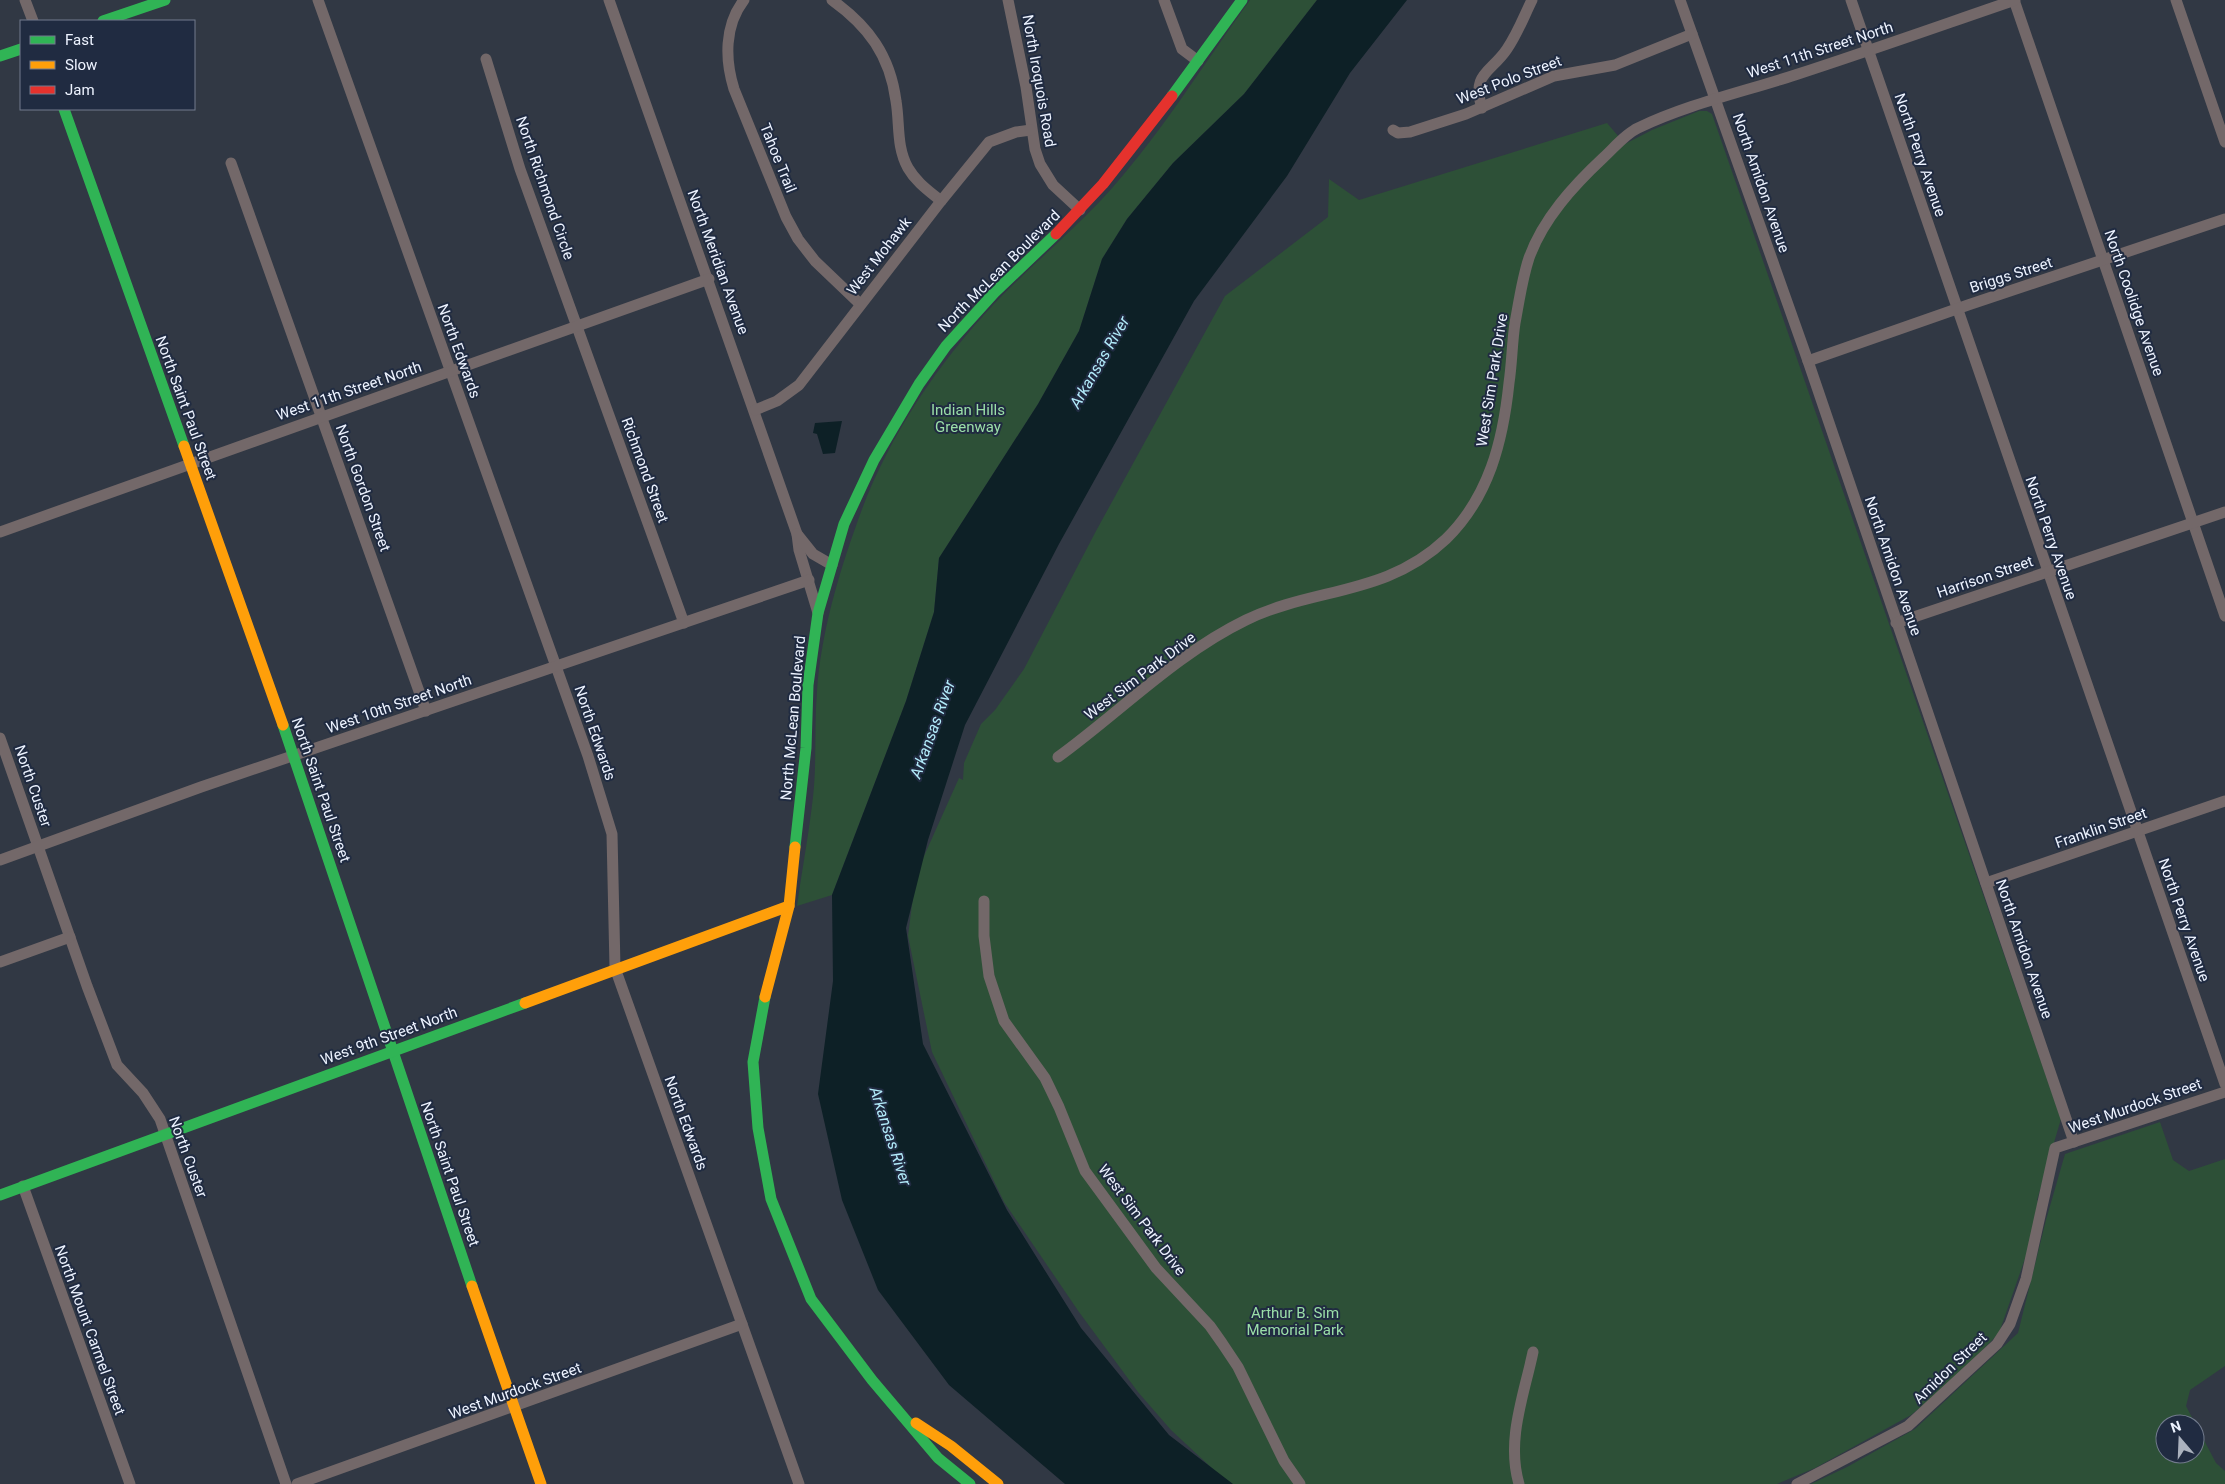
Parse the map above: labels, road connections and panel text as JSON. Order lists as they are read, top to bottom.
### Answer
{
  "streets": {
    "street": [
      "West 11th Street North",
      "West Polo Street",
      "North Iroquois Road",
      "North Perry Avenue",
      "Tahoe Trail",
      "North Amidon Avenue",
      "North Richmond Circle",
      "West Mohawk",
      "North Meridian Avenue",
      "North McLean Boulevard",
      "Briggs Street",
      "North Coolidge Avenue",
      "North Edwards",
      "West Sim Park Drive",
      "North Saint Paul Street",
      "Richmond Street",
      "North Gordon Street",
      "Harrison Street",
      "West 10th Street North",
      "North Custer",
      "Franklin Street",
      "West 9th Street North",
      "West Murdock Street",
      "North Mount Carmel Street",
      "Amidon Street"
    ]
  },
  "crossings": [
    ["West 11th Street North", "North Perry Avenue"],
    ["West 11th Street North", "North Amidon Avenue"],
    ["West 11th Street North", "North Richmond Circle"],
    ["West 11th Street North", "North Meridian Avenue"],
    ["West 11th Street North", "North Coolidge Avenue"],
    ["West 11th Street North", "North Edwards"],
    ["West 11th Street North", "West Sim Park Drive"],
    ["West 11th Street North", "North Saint Paul Street"],
    ["West 11th Street North", "Richmond Street"],
    ["West 11th Street North", "North Gordon Street"],
    ["West Polo Street", "North Amidon Avenue"],
    ["North Iroquois Road", "West Mohawk"],
    ["North Iroquois Road", "North McLean Boulevard"],
    ["North Perry Avenue", "Briggs Street"],
    ["North Perry Avenue", "Harrison Street"],
    ["North Perry Avenue", "Franklin Street"],
    ["Tahoe Trail", "West Mohawk"],
    ["North Amidon Avenue", "Briggs Street"],
    ["North Amidon Avenue", "Harrison Street"],
    ["North Amidon Avenue", "Franklin Street"],
    ["North Amidon Avenue", "West Murdock Street"],
    ["North Richmond Circle", "Richmond Street"],
    ["West Mohawk", "North Meridian Avenue"],
    ["North Meridian Avenue", "North McLean Boulevard"],
    ["North Meridian Avenue", "West 10th Street North"],
    ["North McLean Boulevard", "West 9th Street North"],
    ["Briggs Street", "North Coolidge Avenue"],
    ["North Coolidge Avenue", "Harrison Street"],
    ["North Edwards", "West 10th Street North"],
    ["North Edwards", "West 9th Street North"],
    ["North Edwards", "West Murdock Street"],
    ["North Saint Paul Street", "West 10th Street North"],
    ["North Saint Paul Street", "West 9th Street North"],
    ["North Saint Paul Street", "West Murdock Street"],
    ["Richmond Street", "West 10th Street North"],
    ["North Gordon Street", "West 10th Street North"],
    ["West 10th Street North", "North Custer"],
    ["North Custer", "West 9th Street North"],
    ["West 9th Street North", "North Mount Carmel Street"],
    ["West Murdock Street", "Amidon Street"]
  ],
  "water": ["Arkansas River"],
  "parks": ["Indian Hills Greenway", "Arthur B. Sim Memorial Park"],
  "legend": ["Fast", "Slow", "Jam"],
  "north": "top"
}
